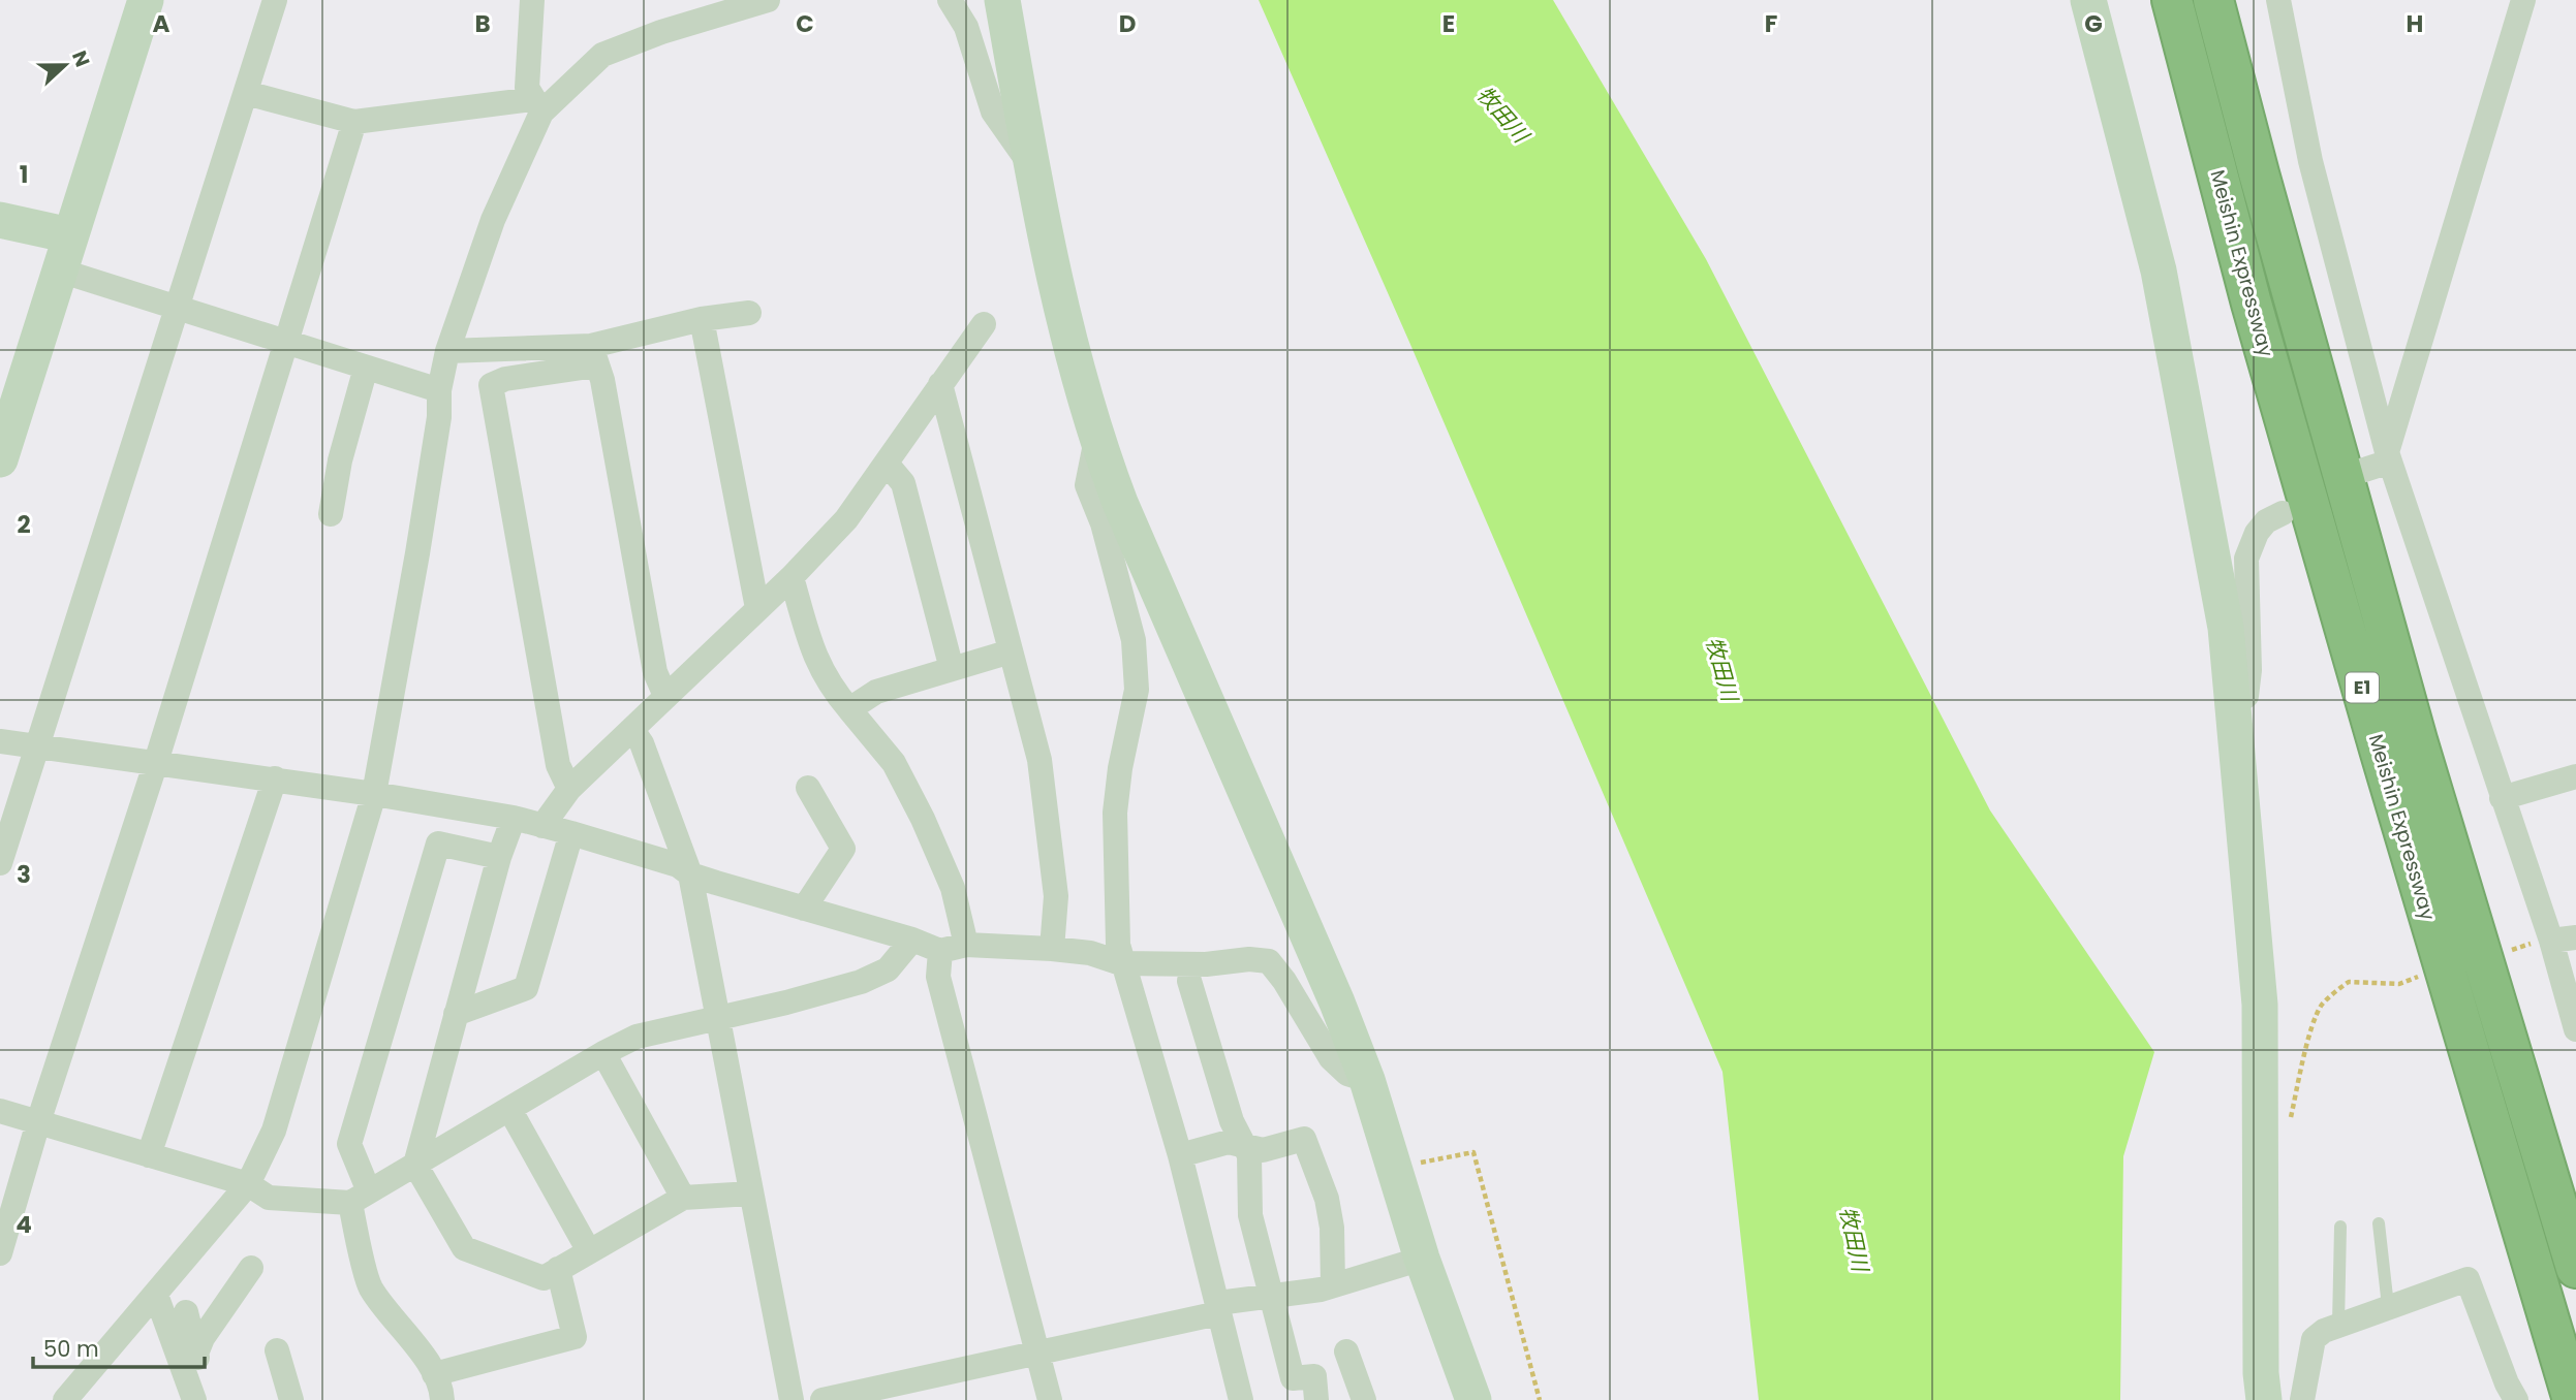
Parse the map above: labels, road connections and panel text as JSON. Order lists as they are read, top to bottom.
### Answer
{
  "streets": {
    "highway": ["Meishin Expressway", "E1"]
  },
  "water": ["牧田川"],
  "scale_bar": "50 m",
  "north": "right",
  "grid": {
    "columns": [
      "A",
      "B",
      "C",
      "D",
      "E",
      "F",
      "G",
      "H"
    ],
    "rows": [
      "1",
      "2",
      "3",
      "4"
    ]
  }
}
